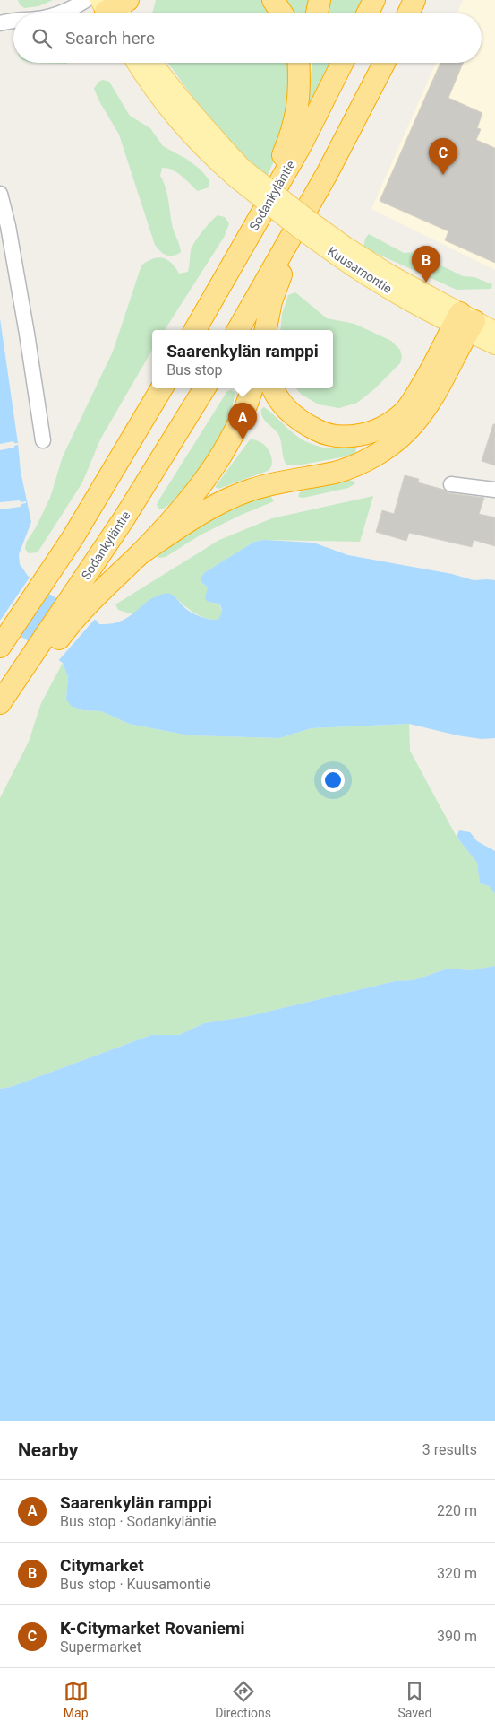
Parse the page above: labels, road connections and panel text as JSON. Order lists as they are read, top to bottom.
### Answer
{
  "streets": {
    "highway": ["Sodankyläntie"],
    "main road": ["Kuusamontie"]
  },
  "page": {
    "search": "Search here",
    "pins": ["C", "B", "A"],
    "popup": ["Saarenkylän ramppi", "Bus stop"],
    "heading": ["Nearby", "3 results"],
    "list": [
      {
        "mark": "A",
        "name": "Saarenkylän ramppi",
        "note": "Bus stop · Sodankyläntie",
        "value": "220 m"
      },
      {
        "mark": "B",
        "name": "Citymarket",
        "note": "Bus stop · Kuusamontie",
        "value": "320 m"
      },
      {
        "mark": "C",
        "name": "K-Citymarket Rovaniemi",
        "note": "Supermarket",
        "value": "390 m"
      }
    ],
    "nav": ["Map", "Directions", "Saved"]
  }
}
